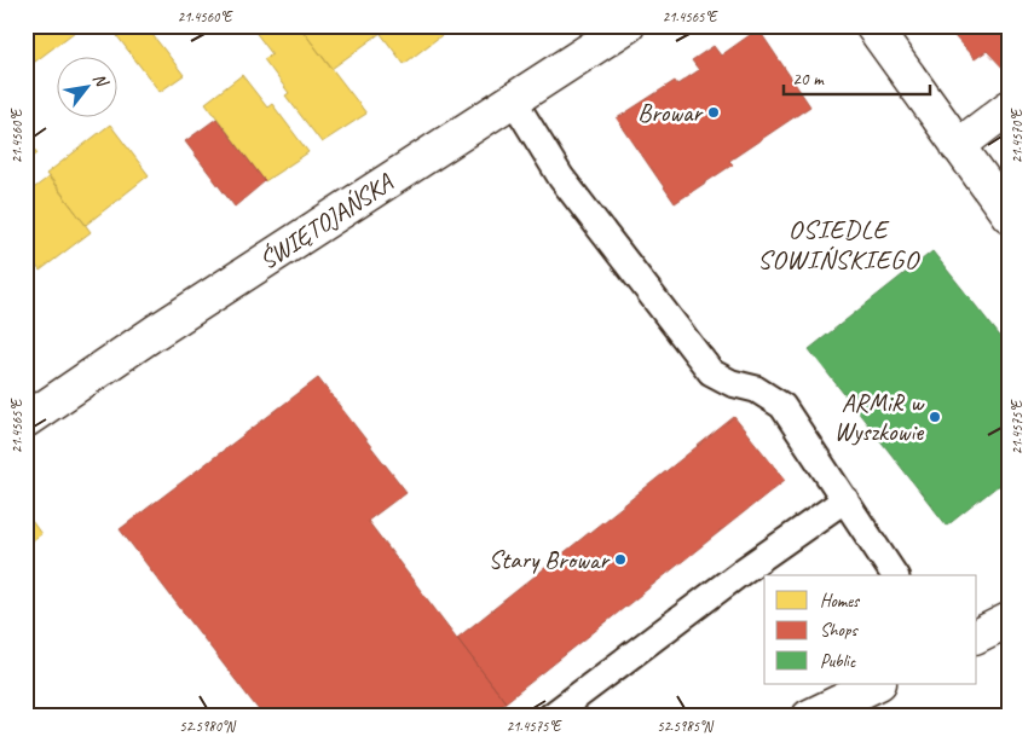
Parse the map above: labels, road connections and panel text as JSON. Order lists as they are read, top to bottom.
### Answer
{
  "streets": {
    "street": ["ŚWIĘTOJAŃSKA"]
  },
  "districts": ["OSIEDLE SOWIŃSKIEGO"],
  "places": ["Browar", "ARMiR w Wyszkowie", "Stary Browar"],
  "legend": ["Homes", "Shops", "Public"],
  "scale_bar": "20 m",
  "north": "top right",
  "coordinates": [
    "21.4560°E",
    "21.4565°E",
    "21.4570°E",
    "21.4575°E",
    "52.5980°N",
    "52.5985°N"
  ]
}
